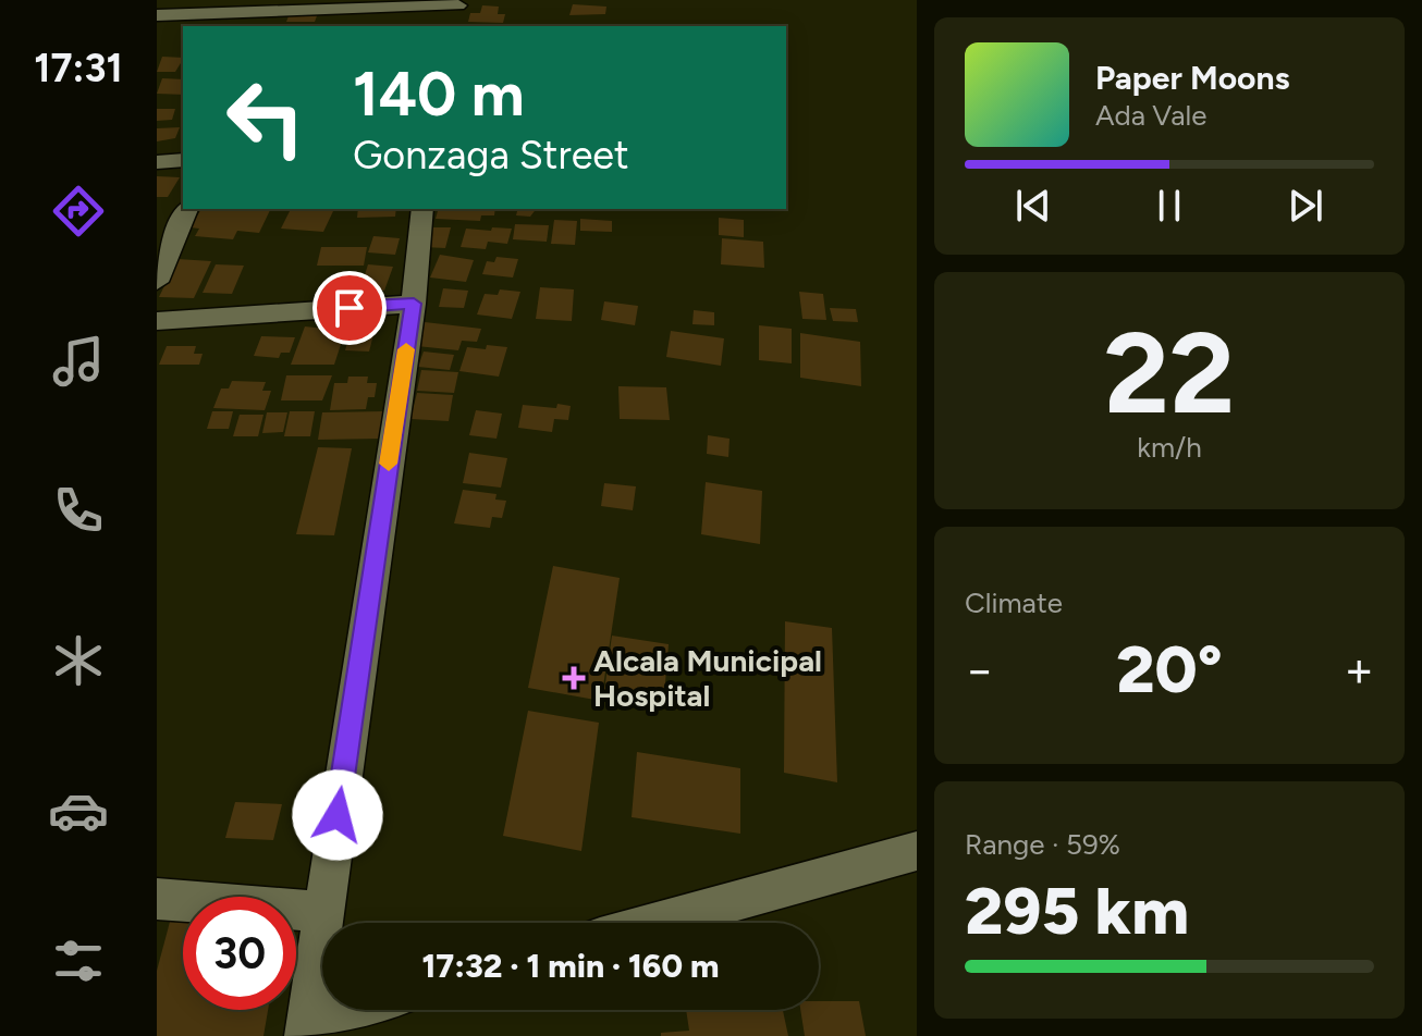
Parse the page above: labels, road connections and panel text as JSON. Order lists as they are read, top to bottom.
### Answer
{
  "places": {
    "health": ["Alcala Municipal Hospital"]
  },
  "page": {
    "tabs": "17:31",
    "turn": ["140 m", "Gonzaga Street"],
    "song": ["Paper Moons", "Ada Vale"],
    "tile": [
      ["22", "km/h"],
      "Climate",
      ["Range · 59%", "295 km"]
    ],
    "heat": ["−", "20°", "+"],
    "limit": "30",
    "trip": "17:32 · 1 min · 160 m"
  }
}
